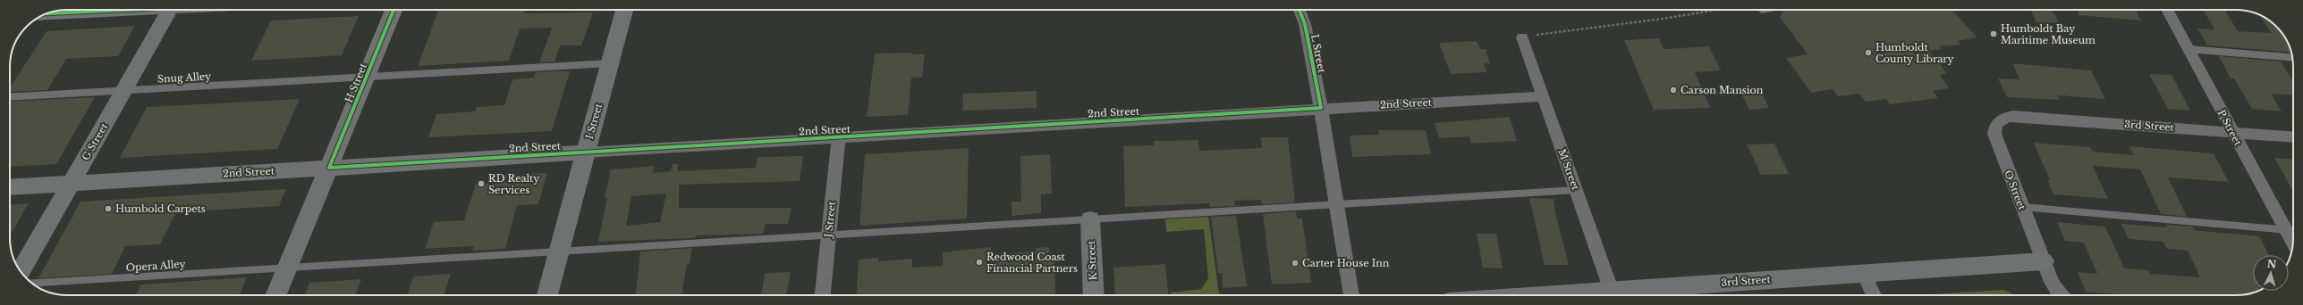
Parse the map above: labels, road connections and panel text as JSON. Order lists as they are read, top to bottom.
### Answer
{
  "streets": {
    "street": [
      "L Street",
      "H Street",
      "2nd Street",
      "I Street",
      "3rd Street",
      "P Street",
      "G Street",
      "M Street",
      "O Street",
      "J Street",
      "K Street"
    ],
    "lane": ["Snug Alley", "Opera Alley"]
  },
  "crossings": [
    ["L Street", "2nd Street"],
    ["L Street", "Opera Alley"],
    ["Snug Alley", "H Street"],
    ["Snug Alley", "I Street"],
    ["Snug Alley", "G Street"],
    ["H Street", "2nd Street"],
    ["H Street", "Opera Alley"],
    ["2nd Street", "I Street"],
    ["2nd Street", "G Street"],
    ["2nd Street", "M Street"],
    ["2nd Street", "J Street"],
    ["I Street", "Opera Alley"],
    ["3rd Street", "P Street"],
    ["3rd Street", "O Street"],
    ["M Street", "Opera Alley"],
    ["J Street", "Opera Alley"],
    ["K Street", "Opera Alley"]
  ],
  "places": [
    "Humboldt Bay Maritime Museum",
    "Humboldt County Library",
    "Carson Mansion",
    "RD Realty Services",
    "Humbold Carpets",
    "Redwood Coast Financial Partners",
    "Carter House Inn"
  ],
  "north": "top"
}
